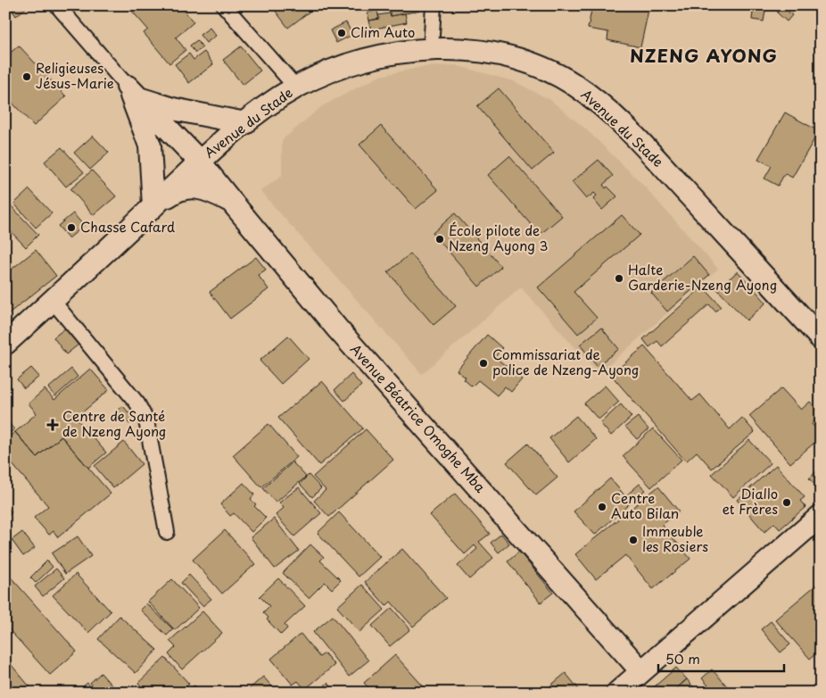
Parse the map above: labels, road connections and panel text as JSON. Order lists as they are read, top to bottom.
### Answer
{
  "streets": {
    "main road": ["Avenue du Stade", "Avenue Béatrice Omoghe Mba"]
  },
  "crossings": [
    ["Avenue du Stade", "Avenue Béatrice Omoghe Mba"]
  ],
  "districts": ["NZENG AYONG"],
  "places": {
    "other": [
      "Clim Auto",
      "Religieuses Jésus-Marie",
      "Chasse Cafard",
      "École pilote de Nzeng Ayong 3",
      "Halte Garderie-Nzeng Ayong",
      "Commissariat de police de Nzeng-Ayong",
      "Diallo et Frères",
      "Centre Auto Bilan",
      "Immeuble les Rosiers"
    ],
    "health": ["Centre de Santé de Nzeng Ayong"]
  },
  "scale_bar": "50 m"
}
